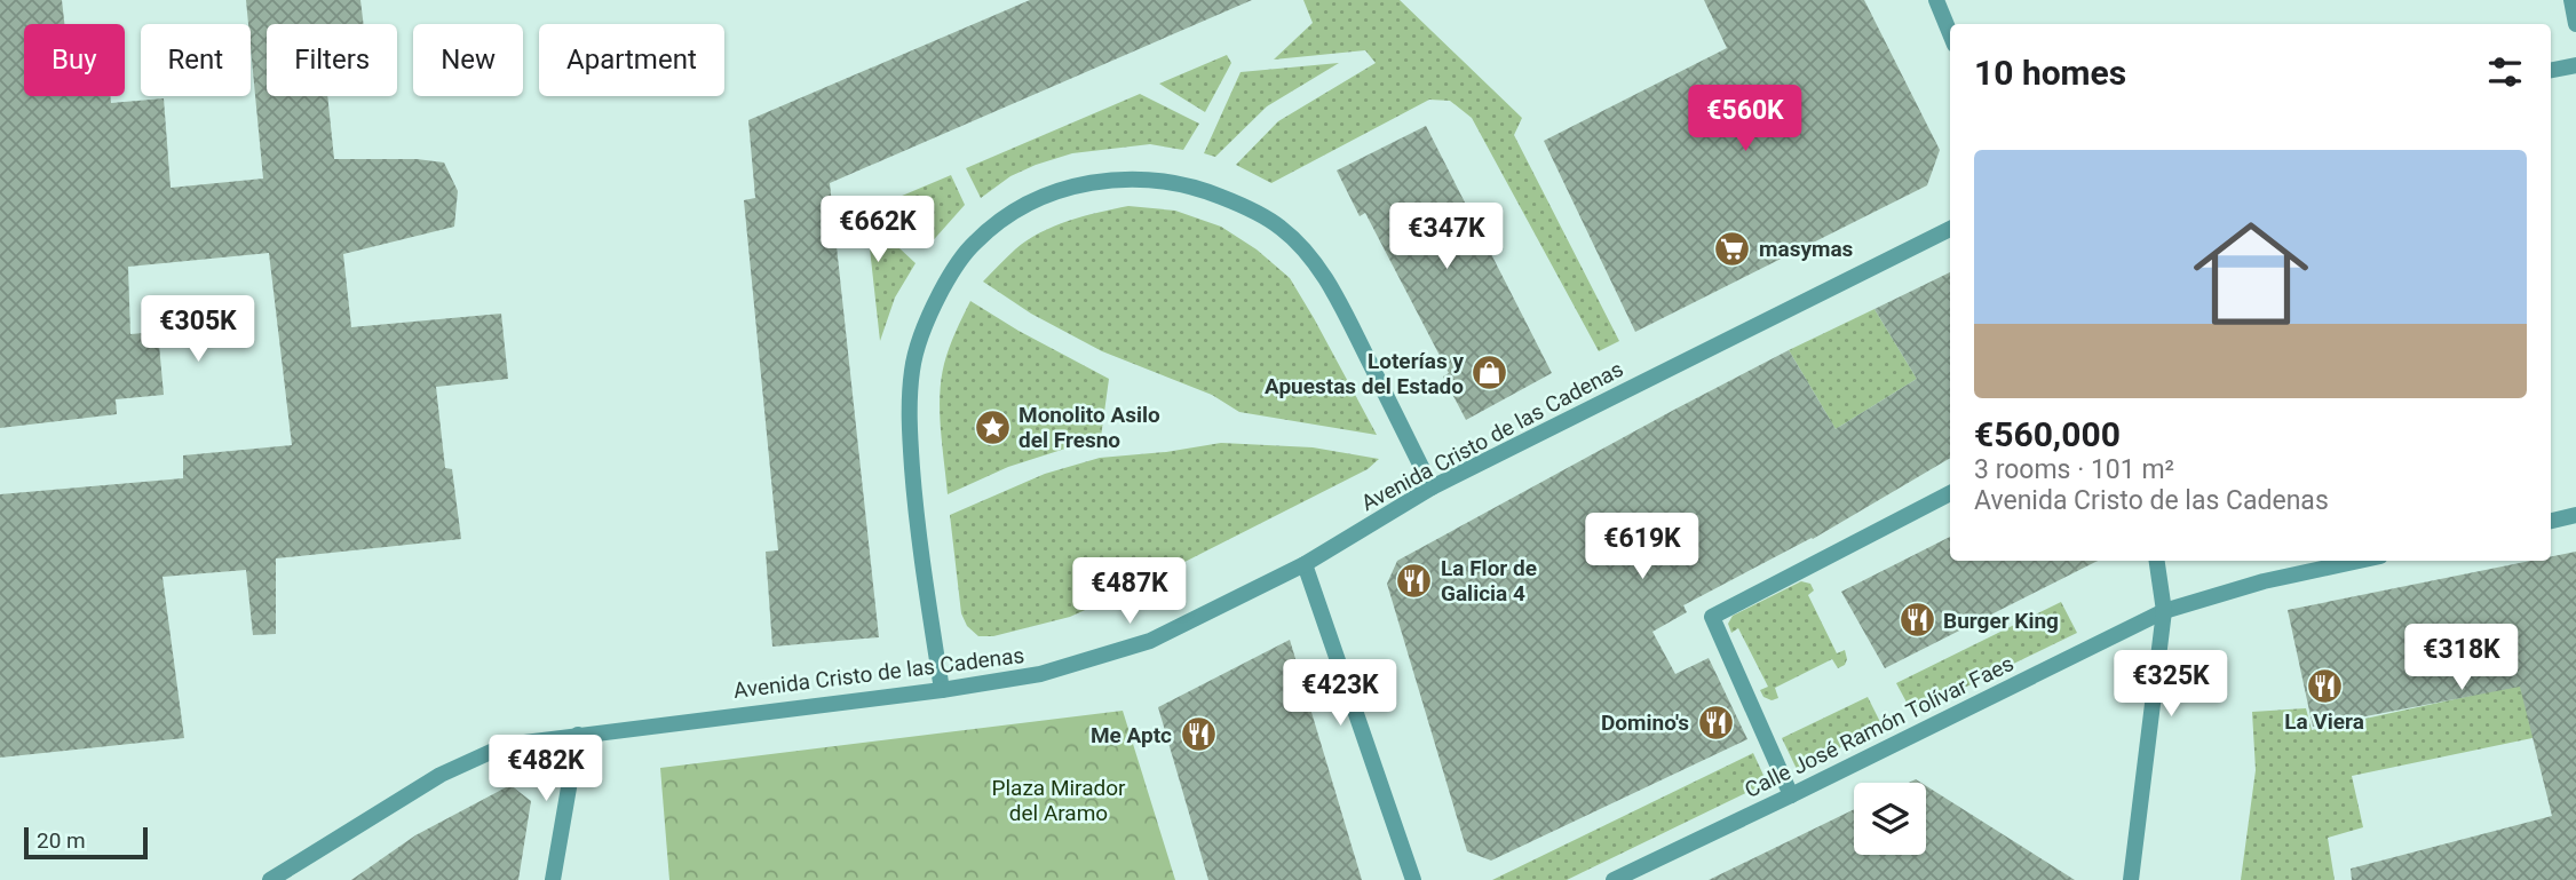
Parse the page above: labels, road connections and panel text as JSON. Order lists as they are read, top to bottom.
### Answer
{
  "streets": {
    "street": ["Avenida Cristo de las Cadenas", "Calle José Ramón Tolívar Faes"]
  },
  "parks": ["Plaza Mirador del Aramo"],
  "places": {
    "supermarket": ["masymas"],
    "shop": ["Loterías y Apuestas del Estado"],
    "place": ["Monolito Asilo del Fresno"],
    "restaurant": [
      "La Flor de Galicia 4",
      "Burger King",
      "La Viera",
      "Domino's",
      "Me Aptc"
    ]
  },
  "scale_bar": "20 m",
  "page": {
    "chip": [
      "Buy",
      "Rent",
      "Filters",
      "New",
      "Apartment"
    ],
    "heading": "10 homes",
    "price": [
      "€560K",
      "€662K",
      "€347K",
      "€305K",
      "€619K",
      "€487K",
      "€318K",
      "€325K",
      "€423K",
      "€482K"
    ],
    "list": [
      {
        "name": "€560,000",
        "note": "3 rooms · 101 m² · Avenida Cristo de las Cadenas"
      }
    ],
    "scale": "20 m"
  }
}
